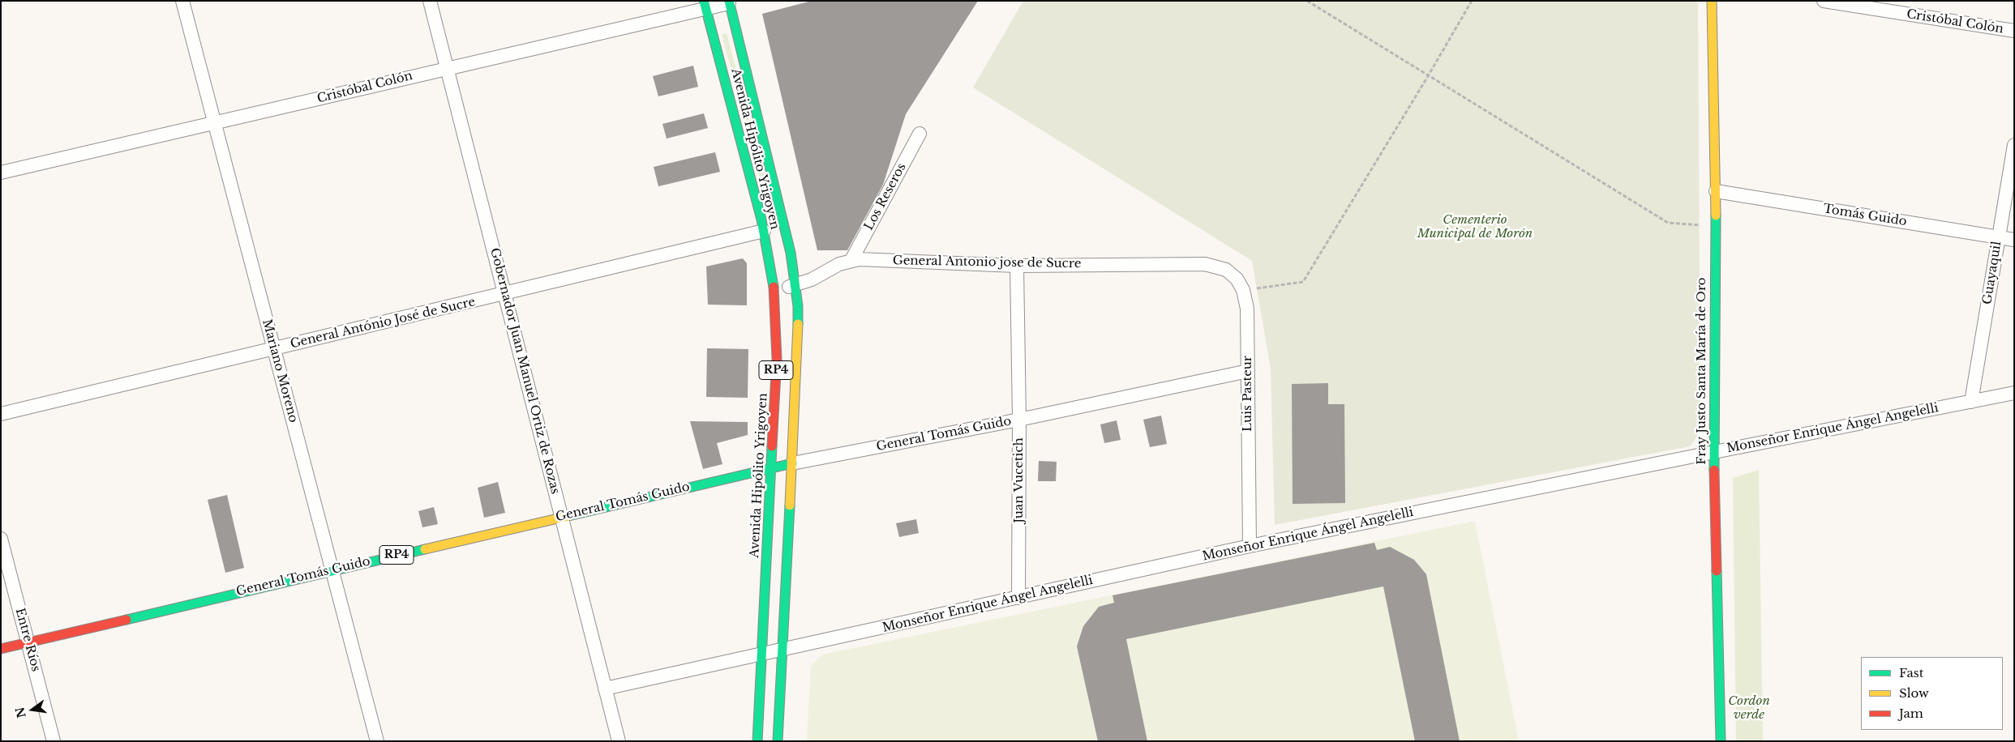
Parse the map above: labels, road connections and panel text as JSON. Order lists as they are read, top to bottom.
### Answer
{
  "streets": {
    "main road": [
      "Avenida Hipólito Yrigoyen",
      "RP4",
      "Fray Justo Santa María de Oro",
      "General Tomás Guido"
    ],
    "street": [
      "Cristóbal Colón",
      "Los Reseros",
      "Tomás Guido",
      "General Antonio jose de Sucre",
      "Guayaquil",
      "General António José de Sucre",
      "Mariano Moreno",
      "Gobernador Juan Manuel Ortiz de Rozas",
      "Luis Pasteur",
      "Monseñor Enrique Ángel Angelelli",
      "Juan Vucetich",
      "Entre Ríos"
    ]
  },
  "crossings": [
    ["Cristóbal Colón", "Avenida Hipólito Yrigoyen"],
    ["Cristóbal Colón", "Mariano Moreno"],
    ["Cristóbal Colón", "Gobernador Juan Manuel Ortiz de Rozas"],
    ["Avenida Hipólito Yrigoyen", "General Antonio jose de Sucre"],
    ["Avenida Hipólito Yrigoyen", "General António José de Sucre"],
    ["Avenida Hipólito Yrigoyen", "Monseñor Enrique Ángel Angelelli"],
    ["Avenida Hipólito Yrigoyen", "General Tomás Guido"],
    ["Los Reseros", "General Antonio jose de Sucre"],
    ["Tomás Guido", "Guayaquil"],
    ["Tomás Guido", "Fray Justo Santa María de Oro"],
    ["General Antonio jose de Sucre", "Luis Pasteur"],
    ["General Antonio jose de Sucre", "Juan Vucetich"],
    ["Guayaquil", "Monseñor Enrique Ángel Angelelli"],
    ["General António José de Sucre", "Mariano Moreno"],
    ["General António José de Sucre", "Gobernador Juan Manuel Ortiz de Rozas"],
    ["Mariano Moreno", "General Tomás Guido"],
    ["Gobernador Juan Manuel Ortiz de Rozas", "Monseñor Enrique Ángel Angelelli"],
    ["Gobernador Juan Manuel Ortiz de Rozas", "General Tomás Guido"],
    ["Fray Justo Santa María de Oro", "Monseñor Enrique Ángel Angelelli"],
    ["Luis Pasteur", "Monseñor Enrique Ángel Angelelli"],
    ["Luis Pasteur", "General Tomás Guido"],
    ["Monseñor Enrique Ángel Angelelli", "Juan Vucetich"],
    ["General Tomás Guido", "Juan Vucetich"],
    ["General Tomás Guido", "Entre Ríos"]
  ],
  "parks": ["Cementerio Municipal de Morón", "Cordon verde"],
  "legend": ["Fast", "Slow", "Jam"],
  "north": "left"
}
